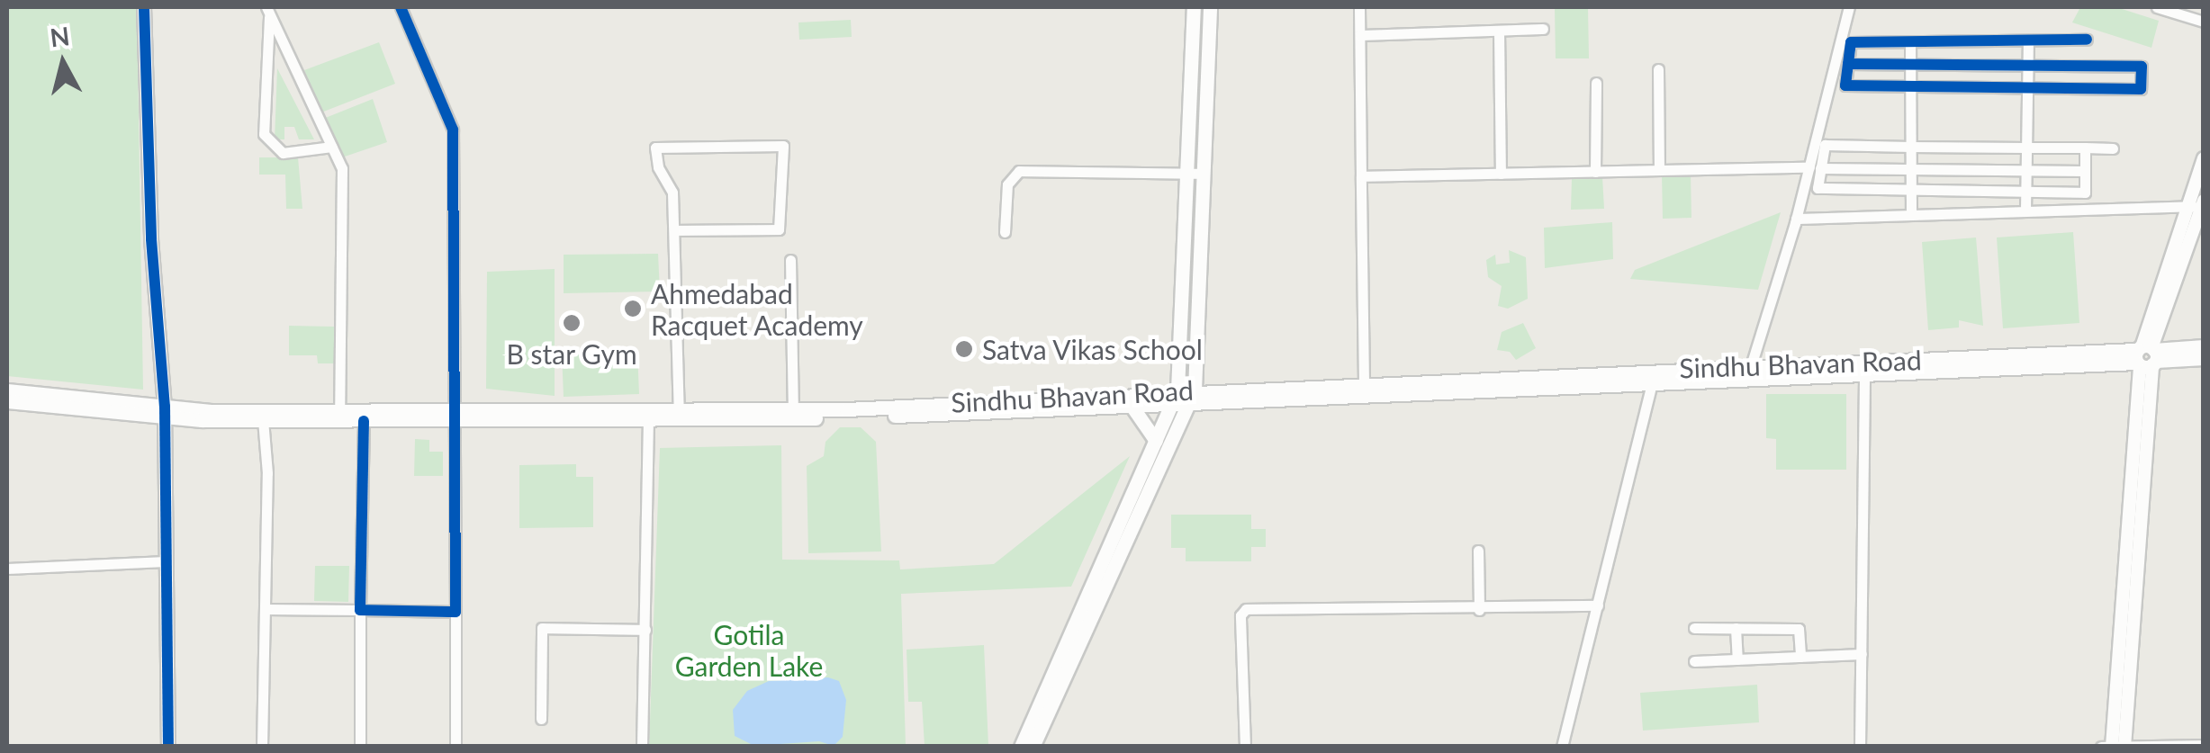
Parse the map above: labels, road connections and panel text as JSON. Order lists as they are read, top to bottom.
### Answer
{
  "streets": {
    "main road": ["Sindhu Bhavan Road"]
  },
  "parks": ["Gotila Garden Lake"],
  "places": ["Ahmedabad Racquet Academy", "B star Gym", "Satva Vikas School"],
  "north": "top"
}
